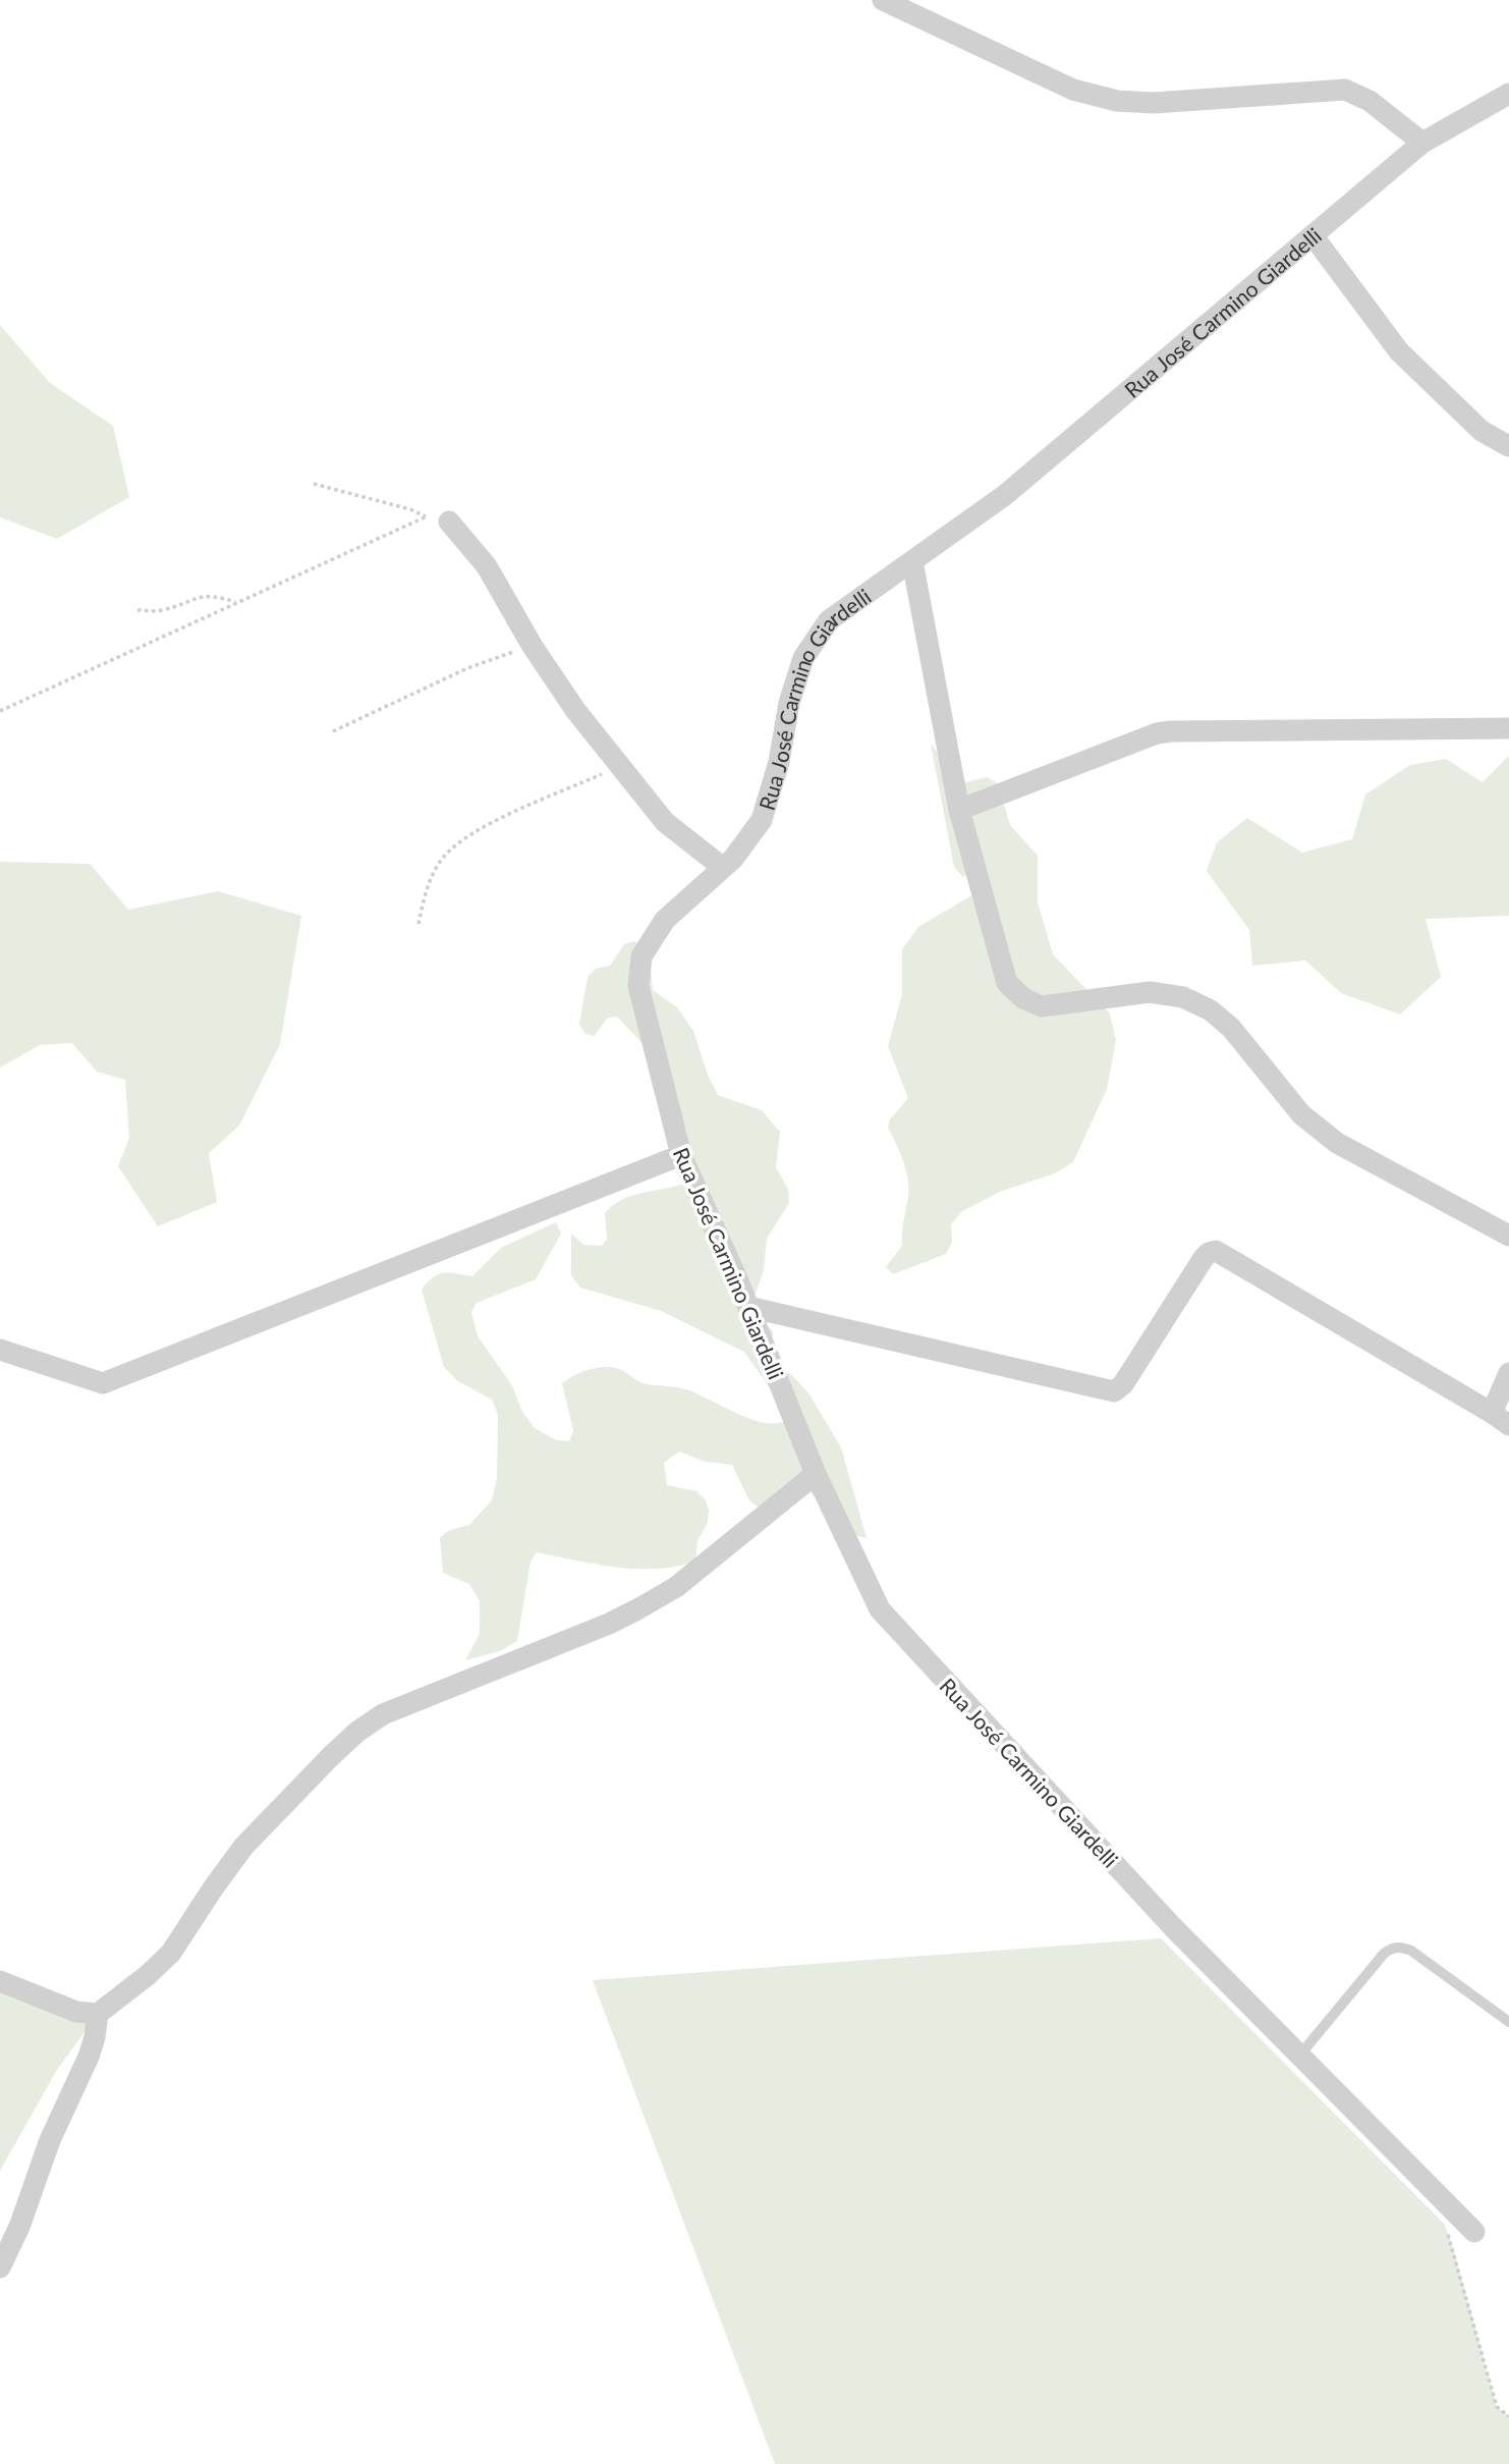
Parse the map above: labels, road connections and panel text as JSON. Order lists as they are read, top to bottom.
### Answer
{
  "streets": {
    "street": ["Rua José Carmino Giardelli"]
  }
}
